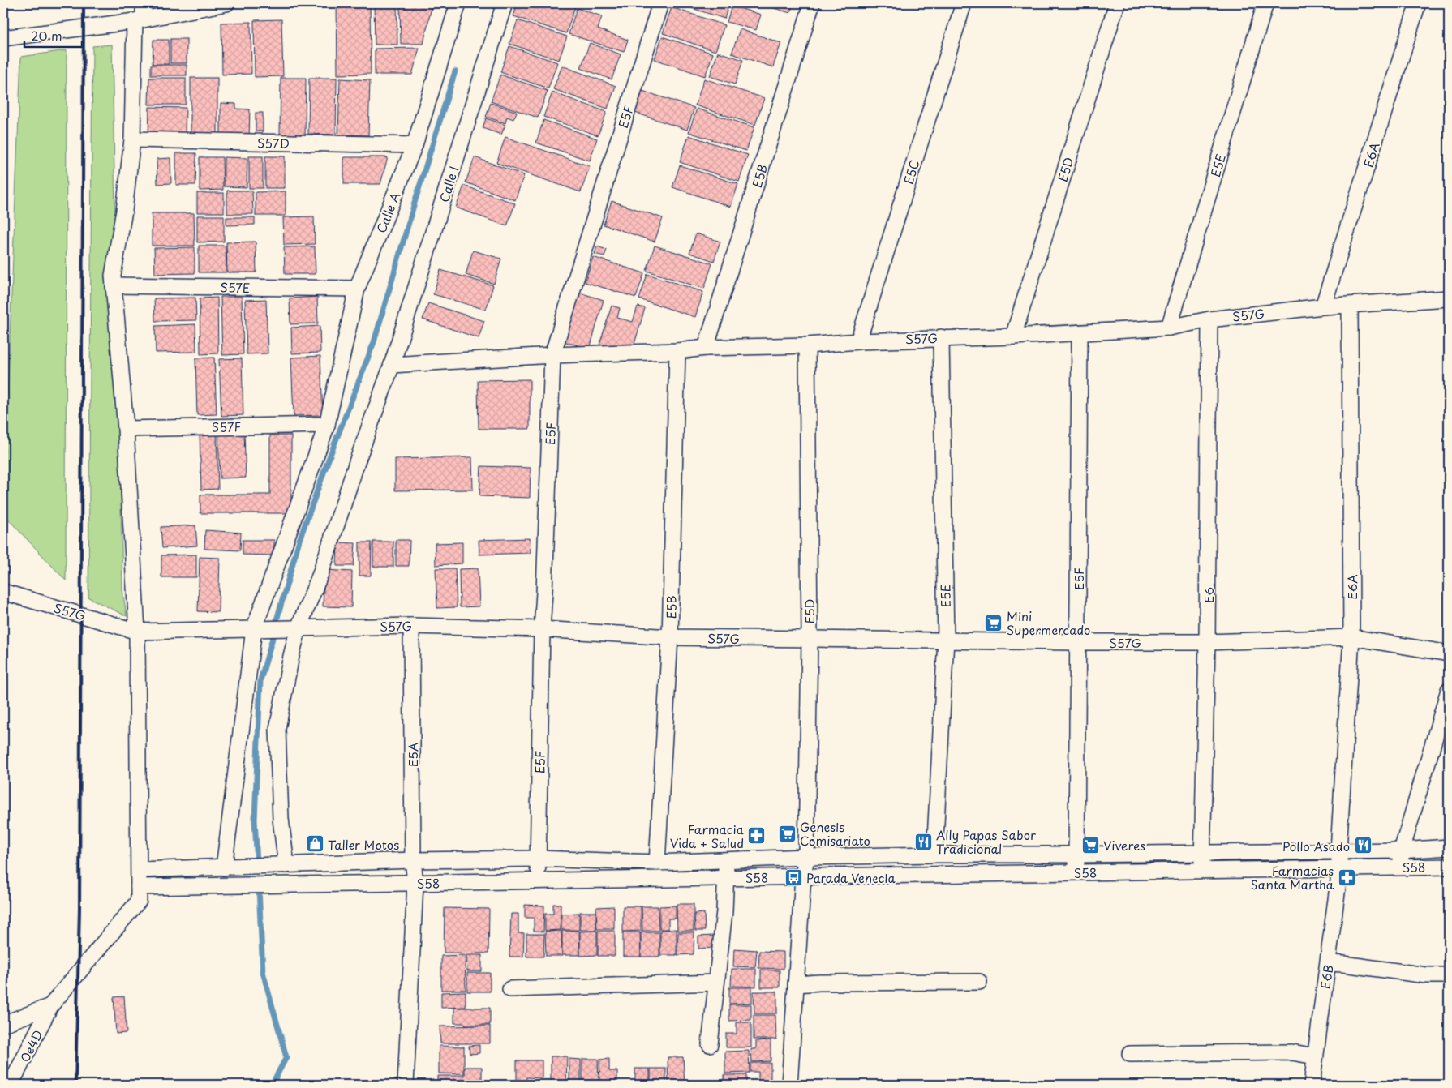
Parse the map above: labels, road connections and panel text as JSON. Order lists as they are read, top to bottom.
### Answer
{
  "streets": {
    "street": [
      "E5F",
      "S57D",
      "E6A",
      "E5E",
      "E5D",
      "E5C",
      "E5B",
      "Calle I",
      "Calle A",
      "S57E",
      "S57G",
      "S57F",
      "E6",
      "E5A",
      "S58",
      "E6B",
      "Oe4D"
    ]
  },
  "crossings": [
    ["E5F", "S57G"],
    ["E5F", "S58"],
    ["S57D", "Calle A"],
    ["S57D", "Oe4D"],
    ["E6A", "S57G"],
    ["E6A", "S58"],
    ["E6A", "E6B"],
    ["E5E", "S57G"],
    ["E5E", "S58"],
    ["E5D", "S57G"],
    ["E5D", "S58"],
    ["E5C", "S57G"],
    ["E5B", "S57G"],
    ["E5B", "S58"],
    ["Calle I", "S57G"],
    ["Calle I", "S58"],
    ["Calle A", "S57E"],
    ["Calle A", "S57G"],
    ["Calle A", "S57F"],
    ["Calle A", "S58"],
    ["S57E", "Oe4D"],
    ["S57G", "E6"],
    ["S57G", "E5A"],
    ["S57G", "Oe4D"],
    ["S57F", "Oe4D"],
    ["E6", "S58"],
    ["E5A", "S58"],
    ["S58", "E6B"],
    ["S58", "Oe4D"]
  ],
  "places": {
    "supermarket": ["Mini Supermercado", "Genesis Comisariato", "Viveres"],
    "pharmacy": ["Farmacia Vida + Salud", "Farmacias Santa Martha"],
    "restaurant": ["Ally Papas Sabor Tradicional", "Pollo Asado"],
    "shop": ["Taller Motos"],
    "bus stop": ["Parada Venecia"]
  },
  "scale_bar": "20 m"
}
